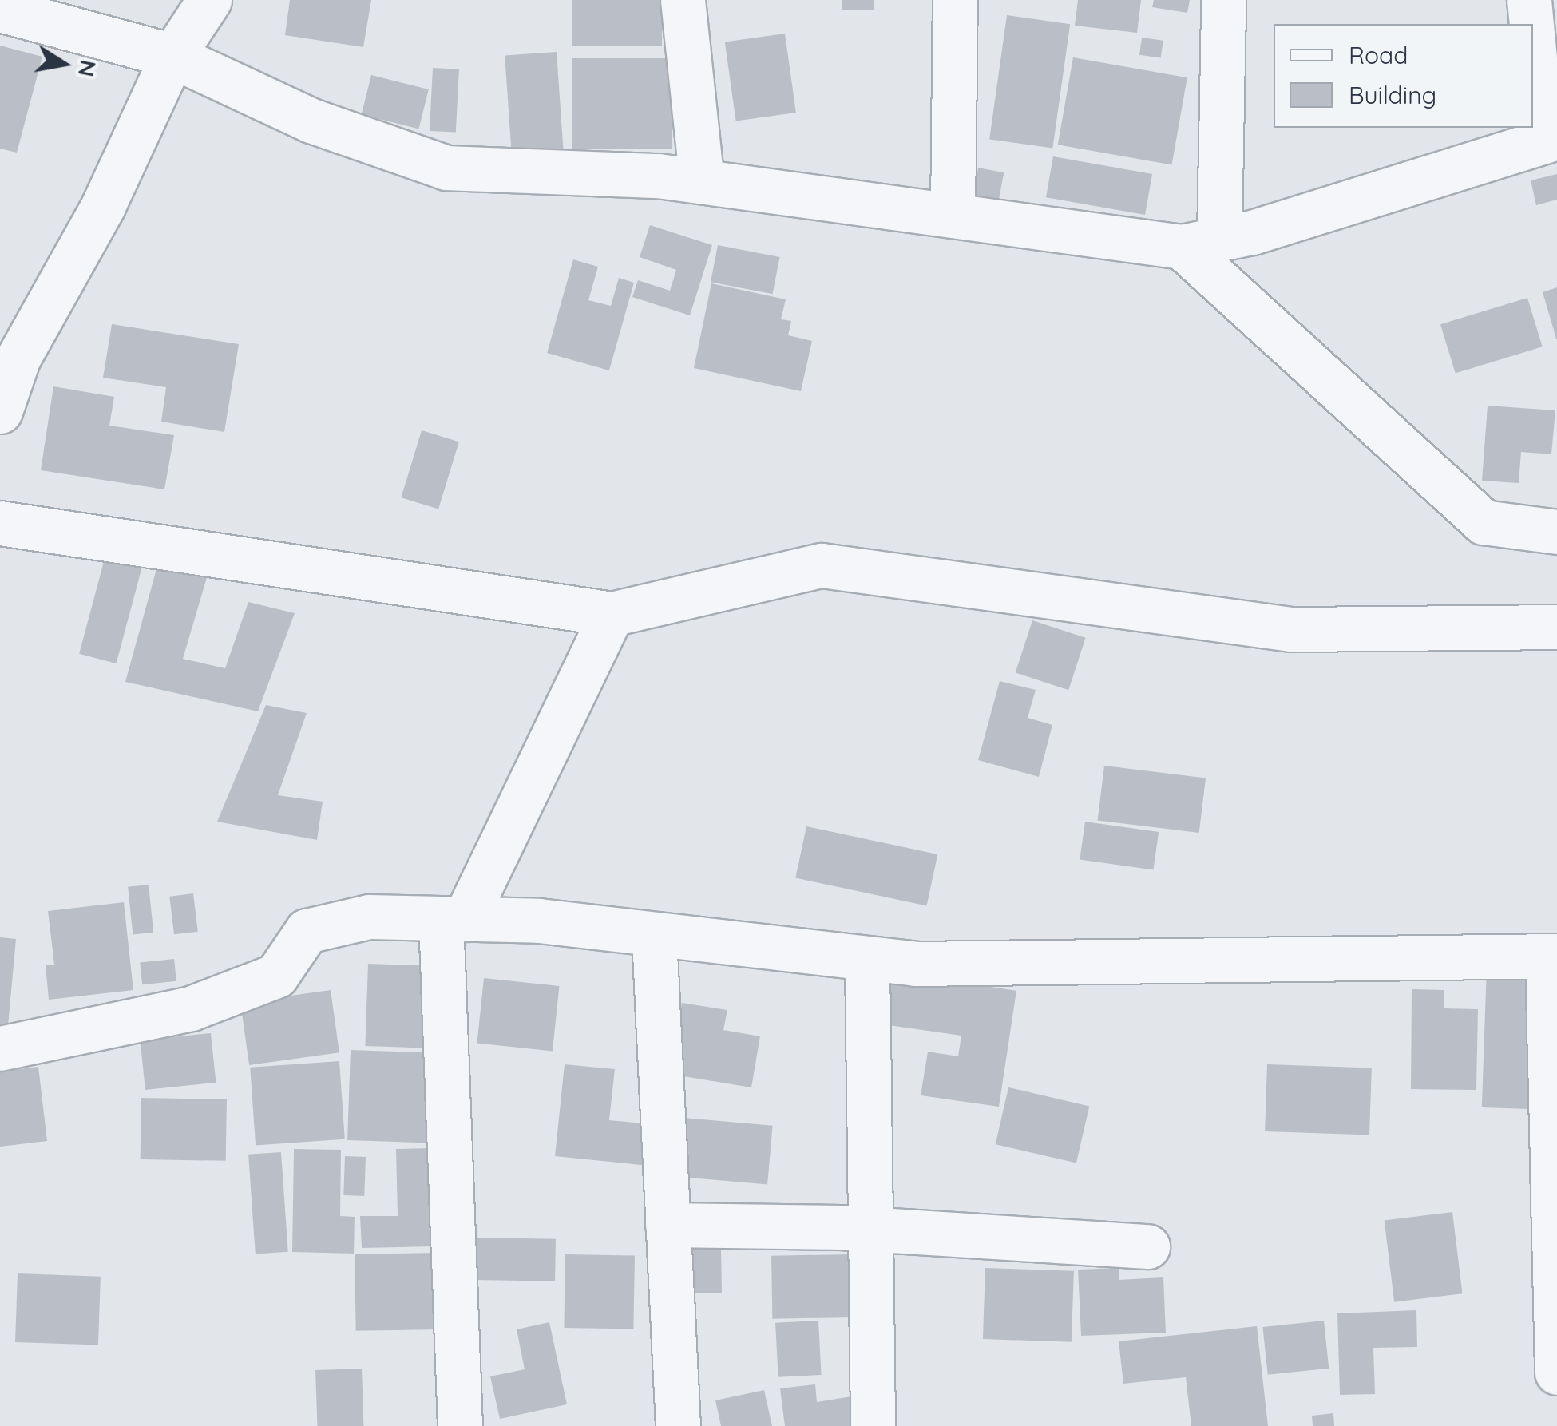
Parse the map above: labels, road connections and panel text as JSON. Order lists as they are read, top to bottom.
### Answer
{
  "legend": ["Road", "Building"],
  "north": "right"
}
